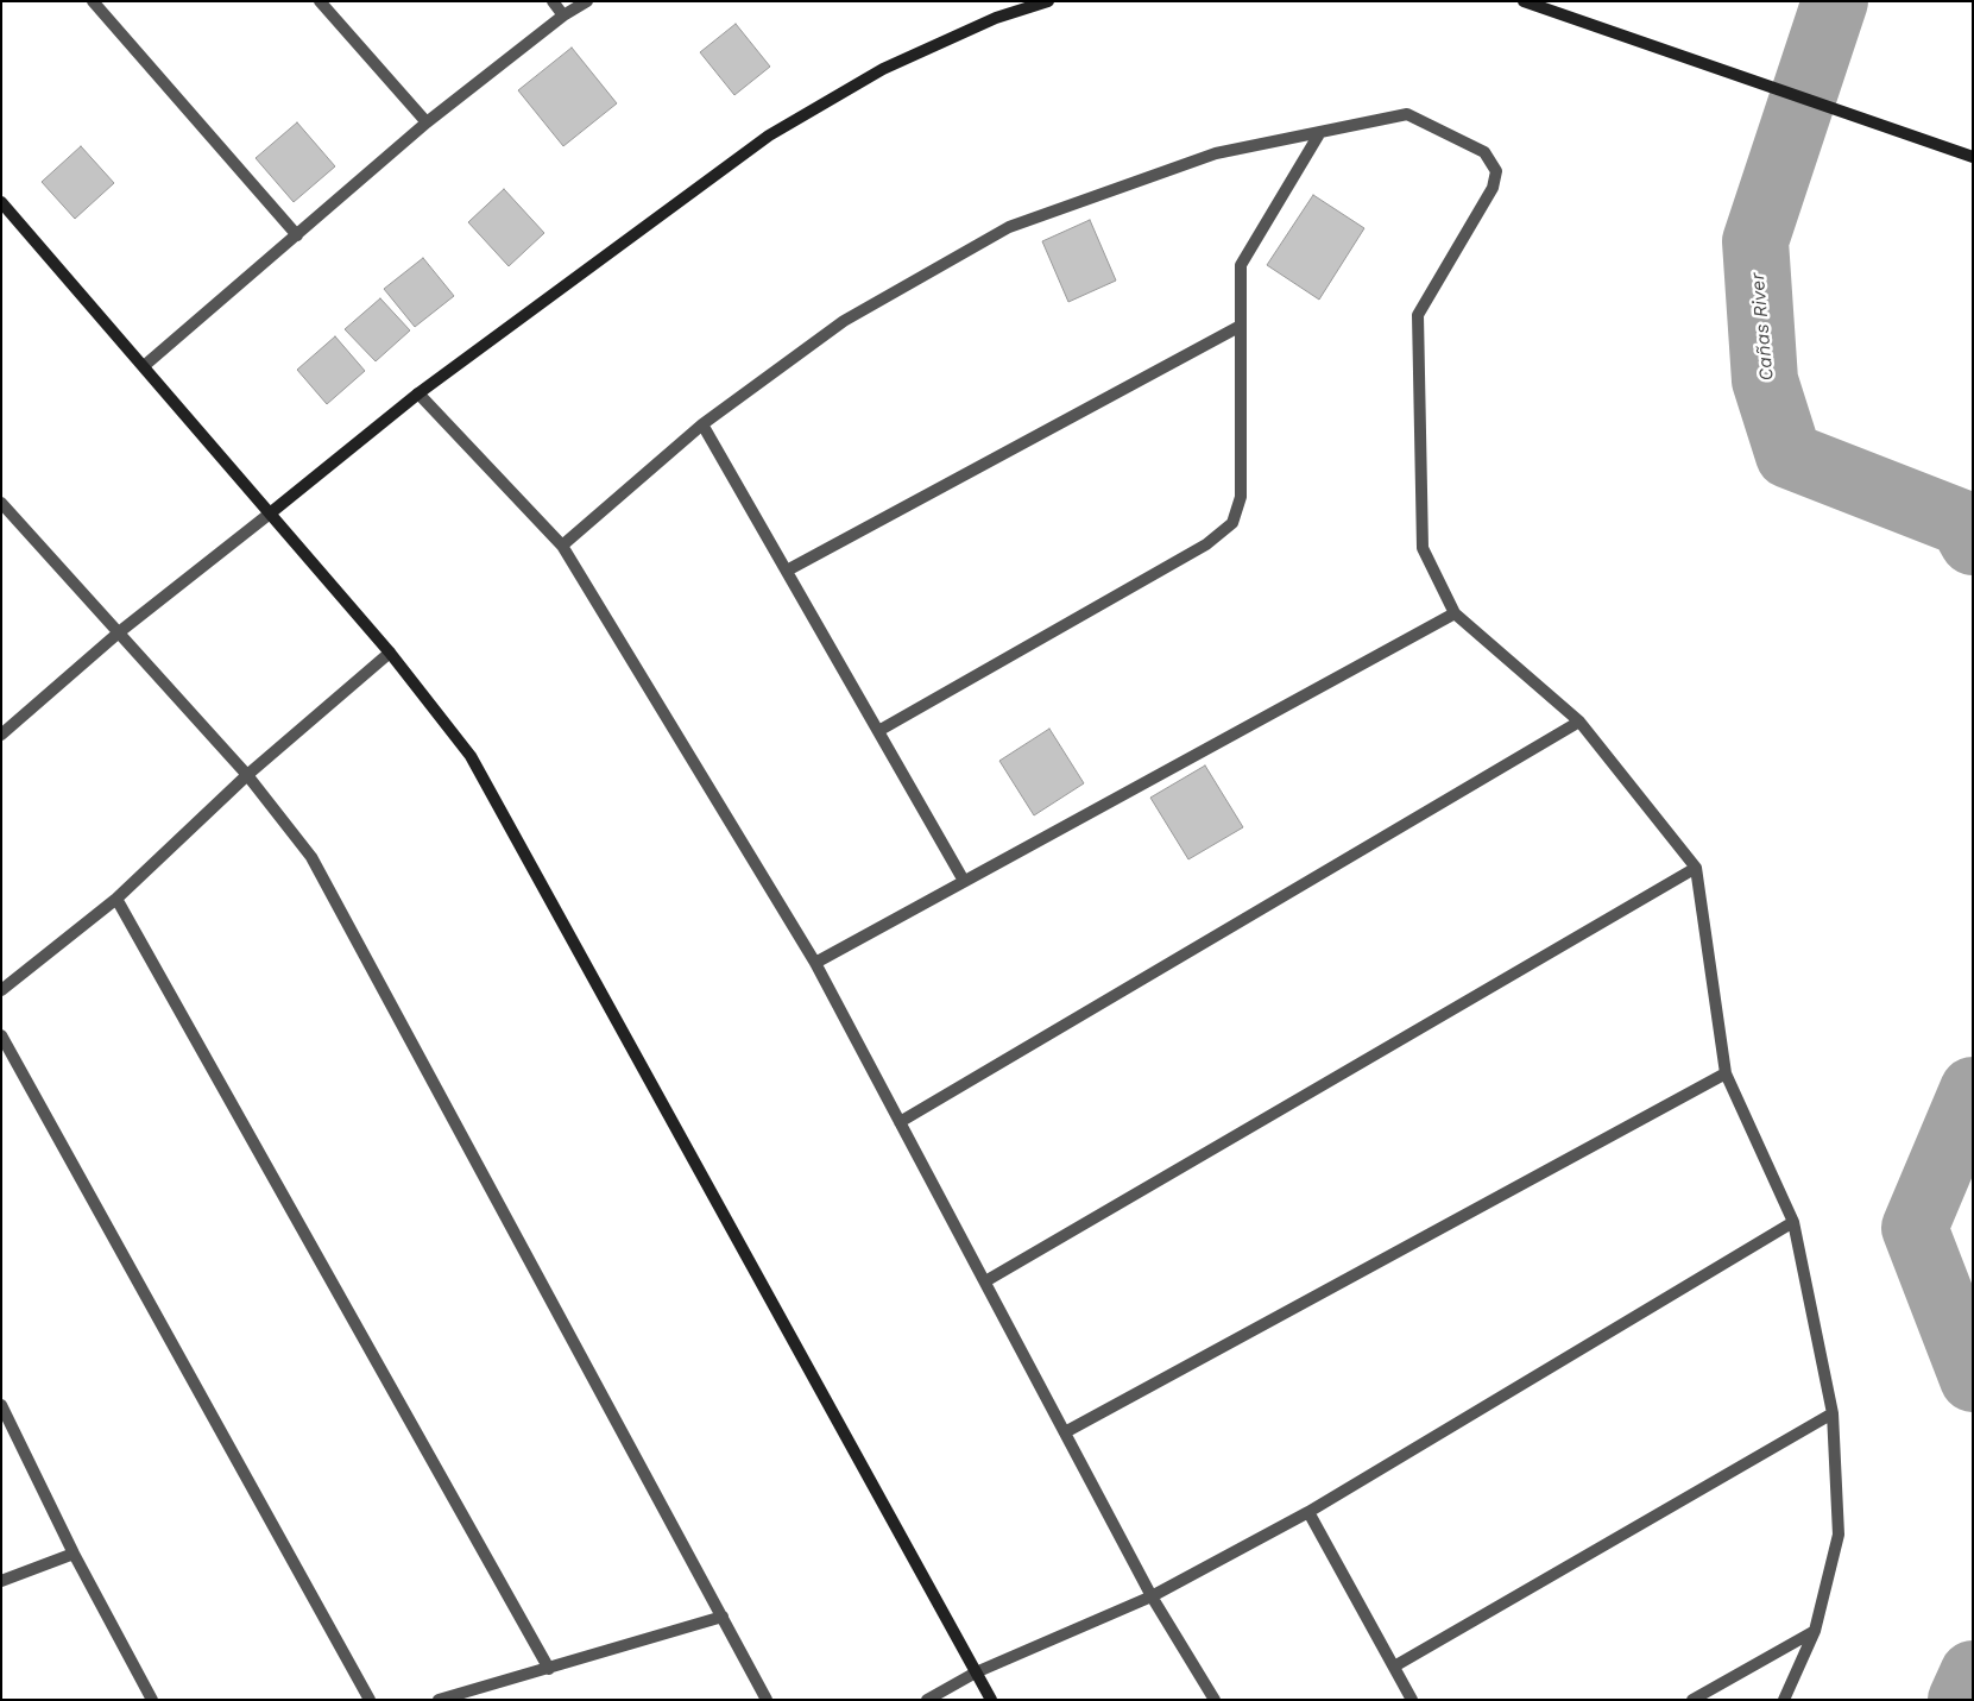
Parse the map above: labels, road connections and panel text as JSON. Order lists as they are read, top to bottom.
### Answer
{
  "water": ["Cañas River"]
}
